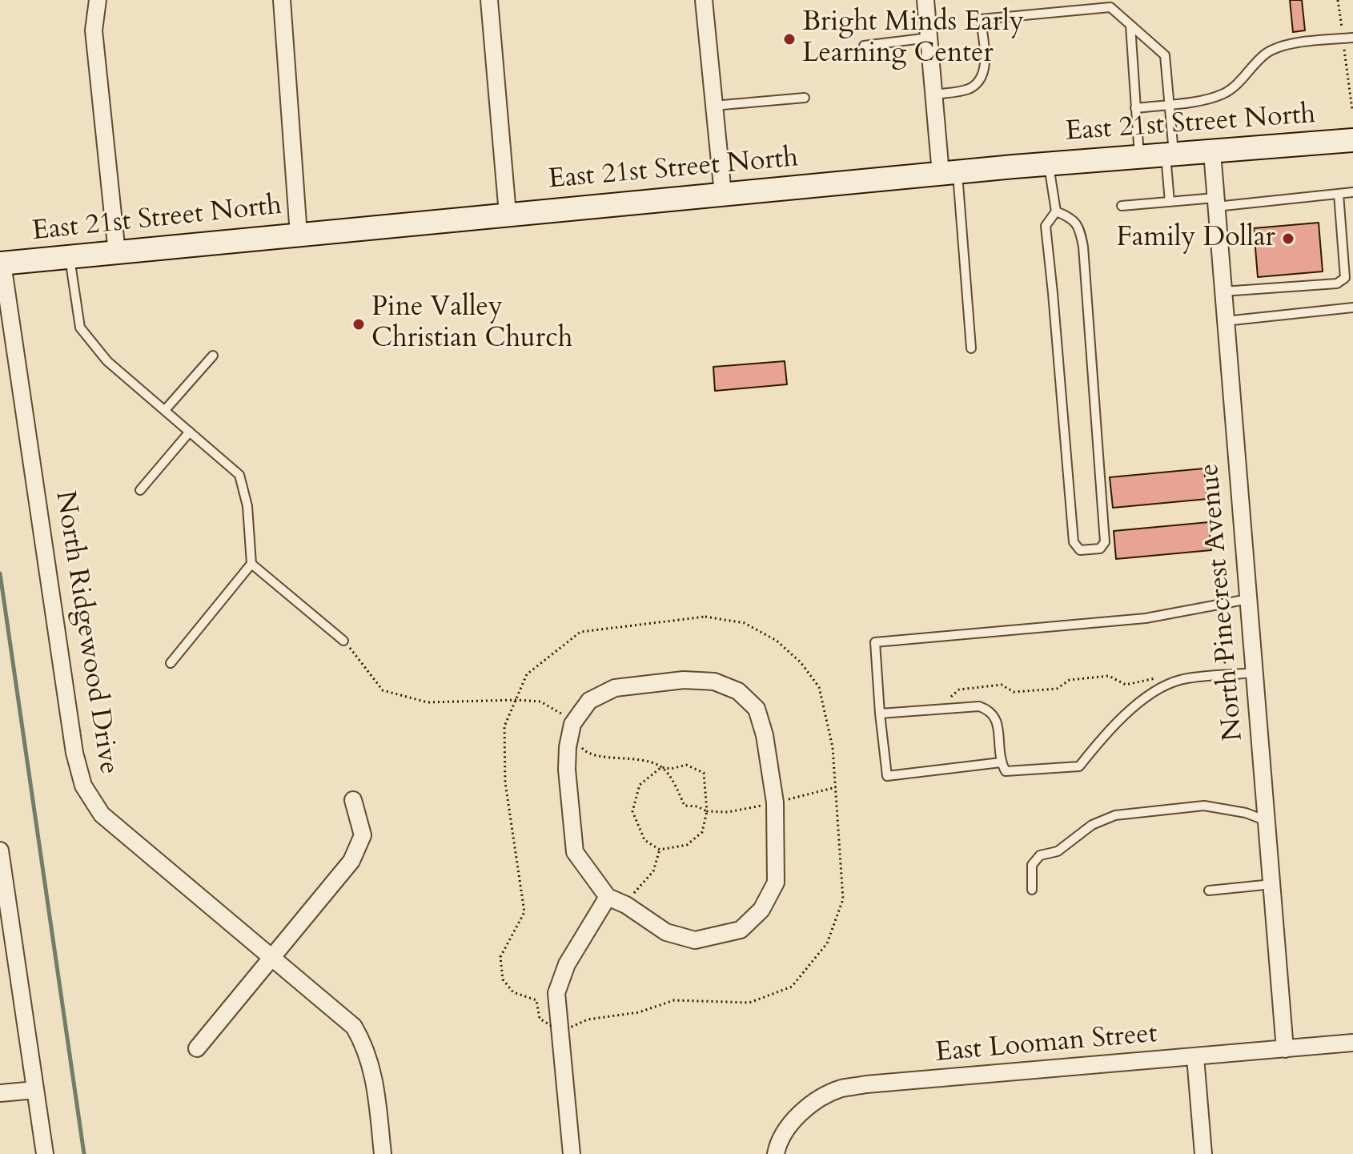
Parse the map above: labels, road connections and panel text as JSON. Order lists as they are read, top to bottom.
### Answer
{
  "streets": {
    "main road": ["East 21st Street North"],
    "street": ["North Pinecrest Avenue", "North Ridgewood Drive", "East Looman Street"]
  },
  "crossings": [
    ["East 21st Street North", "North Pinecrest Avenue"],
    ["East 21st Street North", "North Ridgewood Drive"],
    ["North Pinecrest Avenue", "East Looman Street"]
  ],
  "places": ["Bright Minds Early Learning Center", "Family Dollar", "Pine Valley Christian Church"]
}
